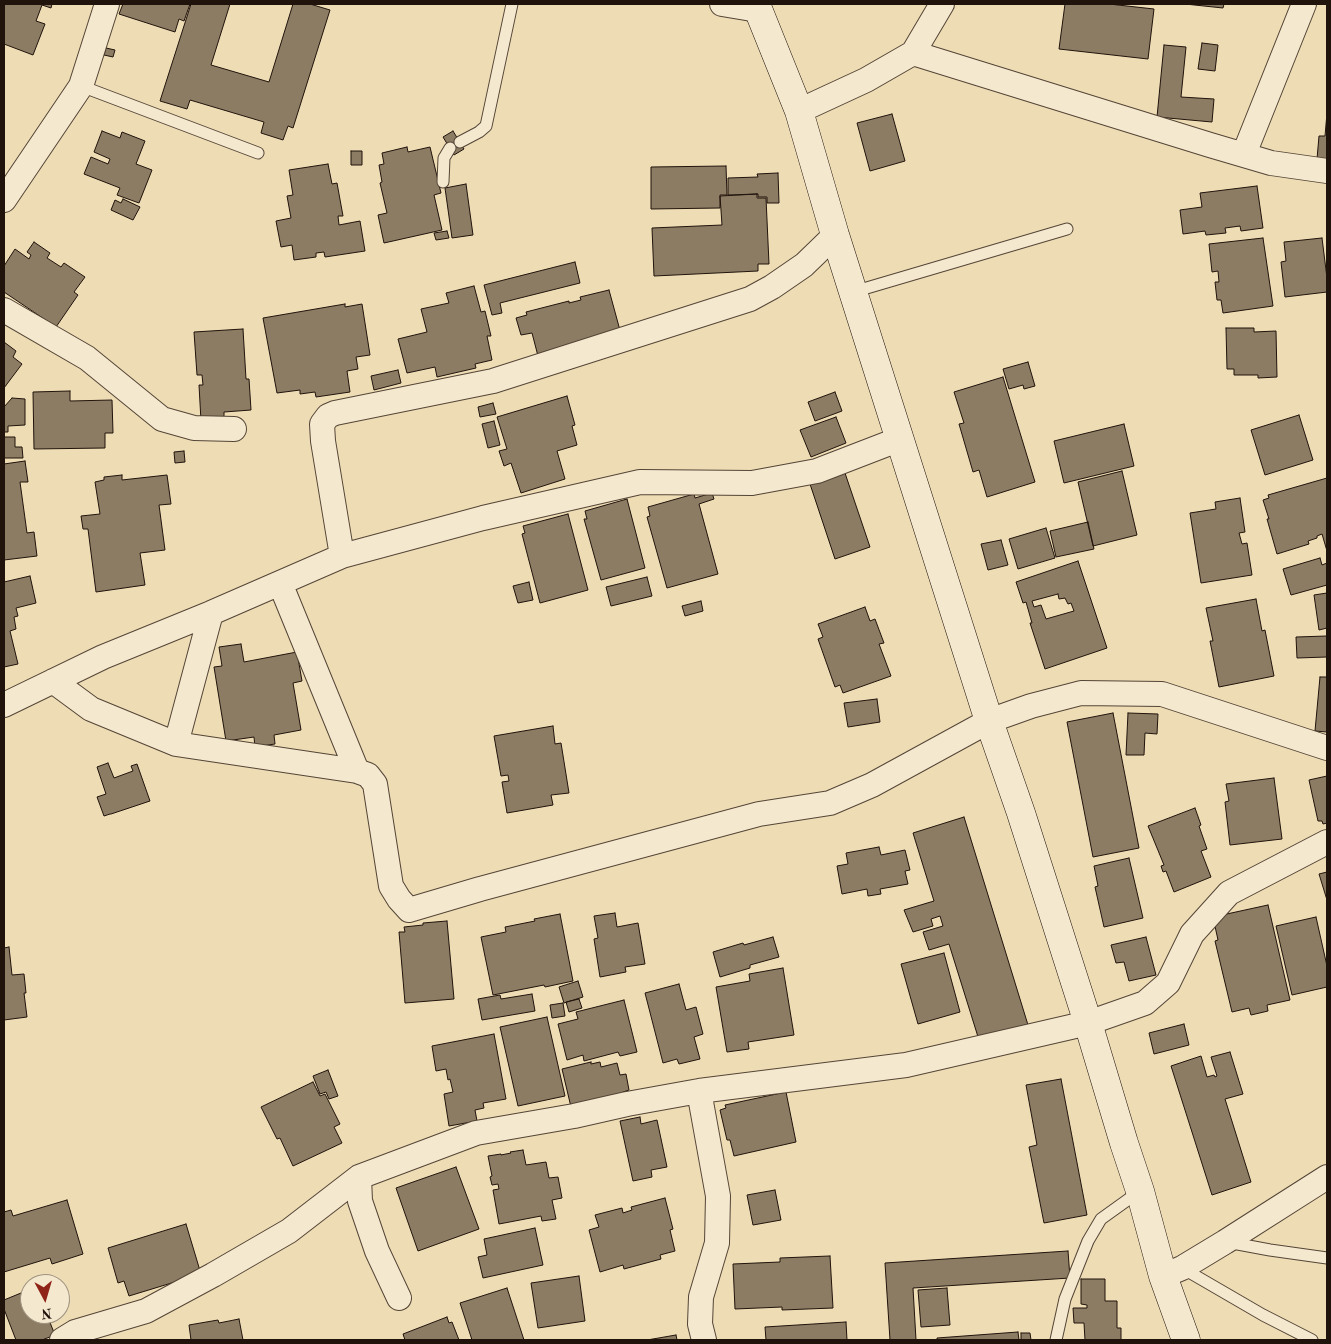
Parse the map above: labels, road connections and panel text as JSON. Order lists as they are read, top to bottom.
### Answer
{
  "north": "bottom"
}
